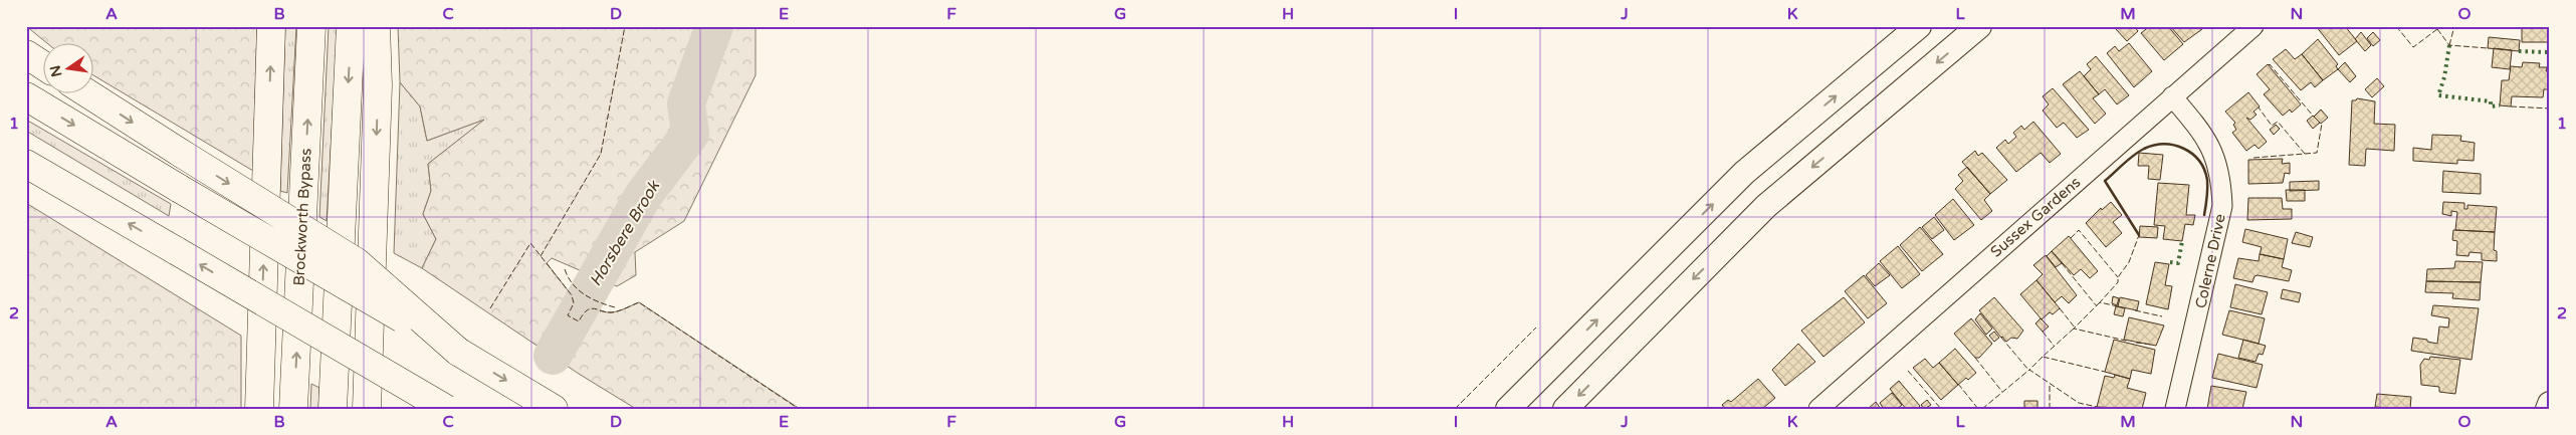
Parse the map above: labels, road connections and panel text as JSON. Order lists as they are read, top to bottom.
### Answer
{
  "streets": {
    "highway": ["Brockworth Bypass"],
    "street": ["Sussex Gardens", "Colerne Drive"]
  },
  "crossings": [
    ["Sussex Gardens", "Colerne Drive"]
  ],
  "water": ["Horsbere Brook"],
  "north": "left",
  "grid": {
    "columns": [
      "A",
      "B",
      "C",
      "D",
      "E",
      "F",
      "G",
      "H",
      "I",
      "J",
      "K",
      "L",
      "M",
      "N",
      "O"
    ],
    "rows": ["1", "2"]
  }
}
